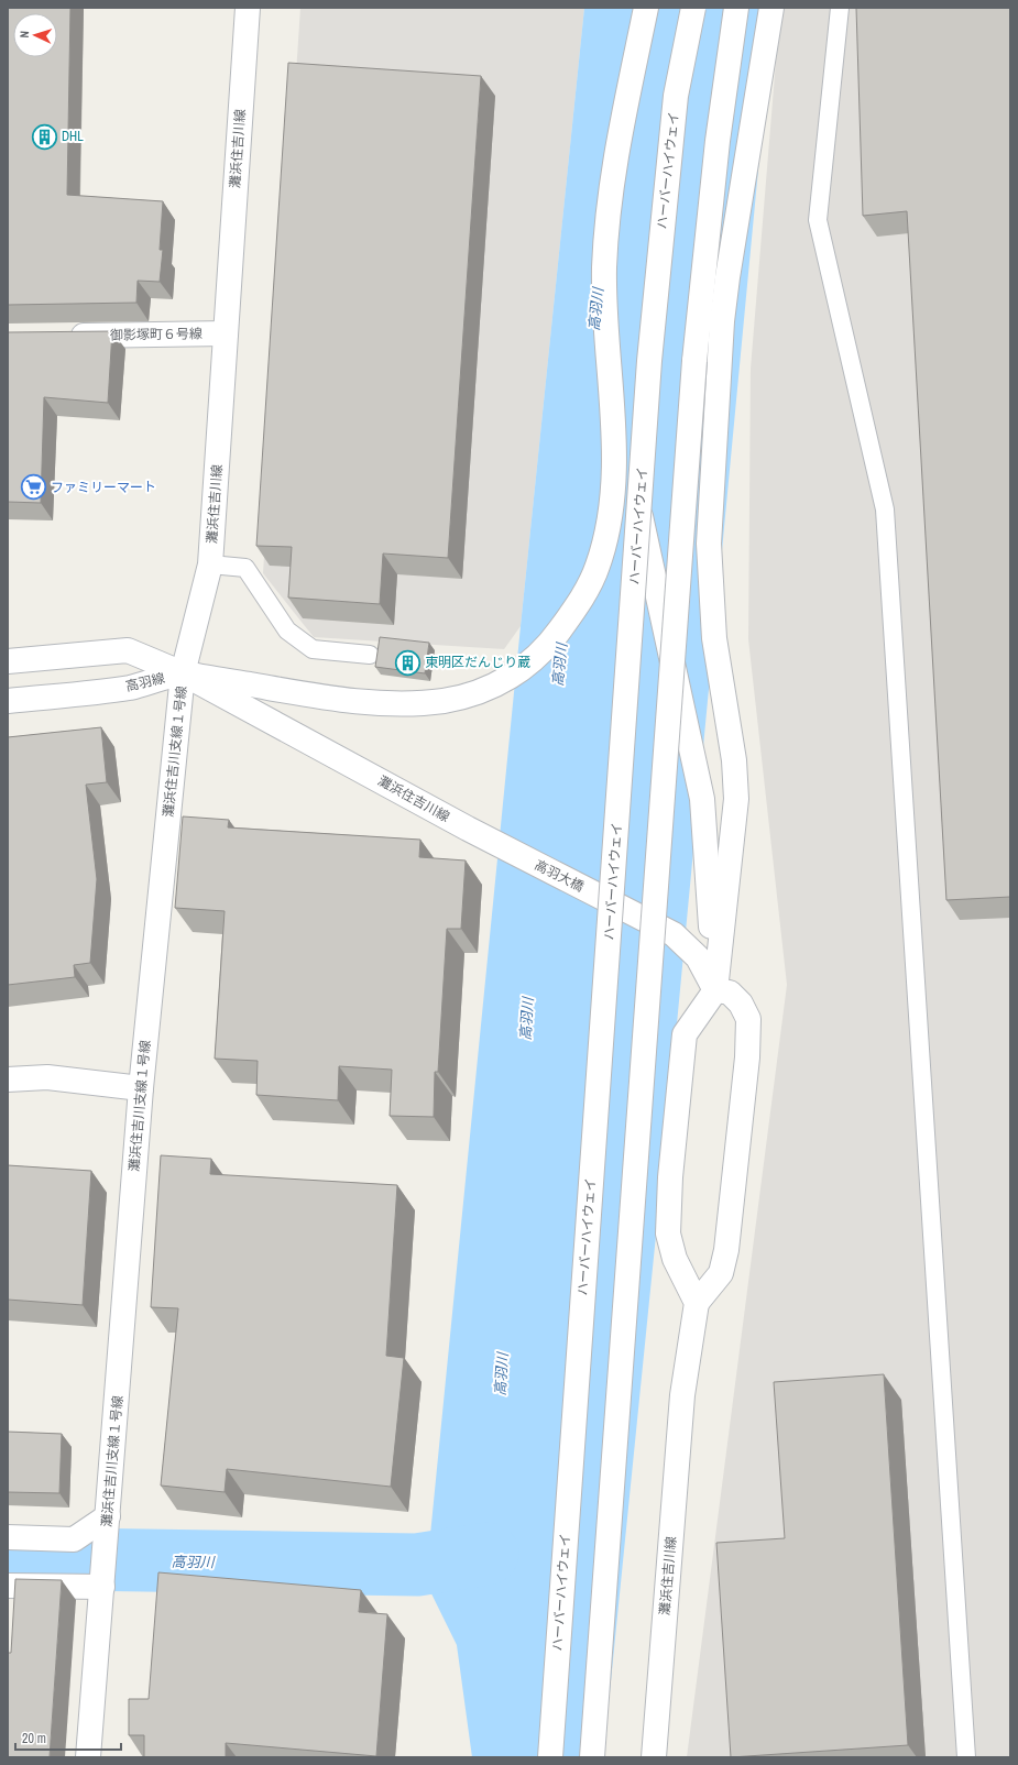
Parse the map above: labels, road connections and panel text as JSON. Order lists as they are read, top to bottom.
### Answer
{
  "streets": {
    "street": [
      "灘浜住吉川線",
      "ハーバーハイウェイ",
      "御影塚町６号線",
      "高羽線",
      "灘浜住吉川支線１号線",
      "高羽大橋"
    ]
  },
  "crossings": [
    ["灘浜住吉川線", "御影塚町６号線"],
    ["灘浜住吉川線", "高羽線"],
    ["灘浜住吉川線", "灘浜住吉川支線１号線"],
    ["灘浜住吉川線", "高羽大橋"],
    ["高羽線", "灘浜住吉川支線１号線"]
  ],
  "water": ["高羽川"],
  "places": {
    "building": ["DHL", "東明区だんじり蔵"],
    "supermarket": ["ファミリーマート"]
  },
  "scale_bar": "20 m",
  "north": "left"
}
